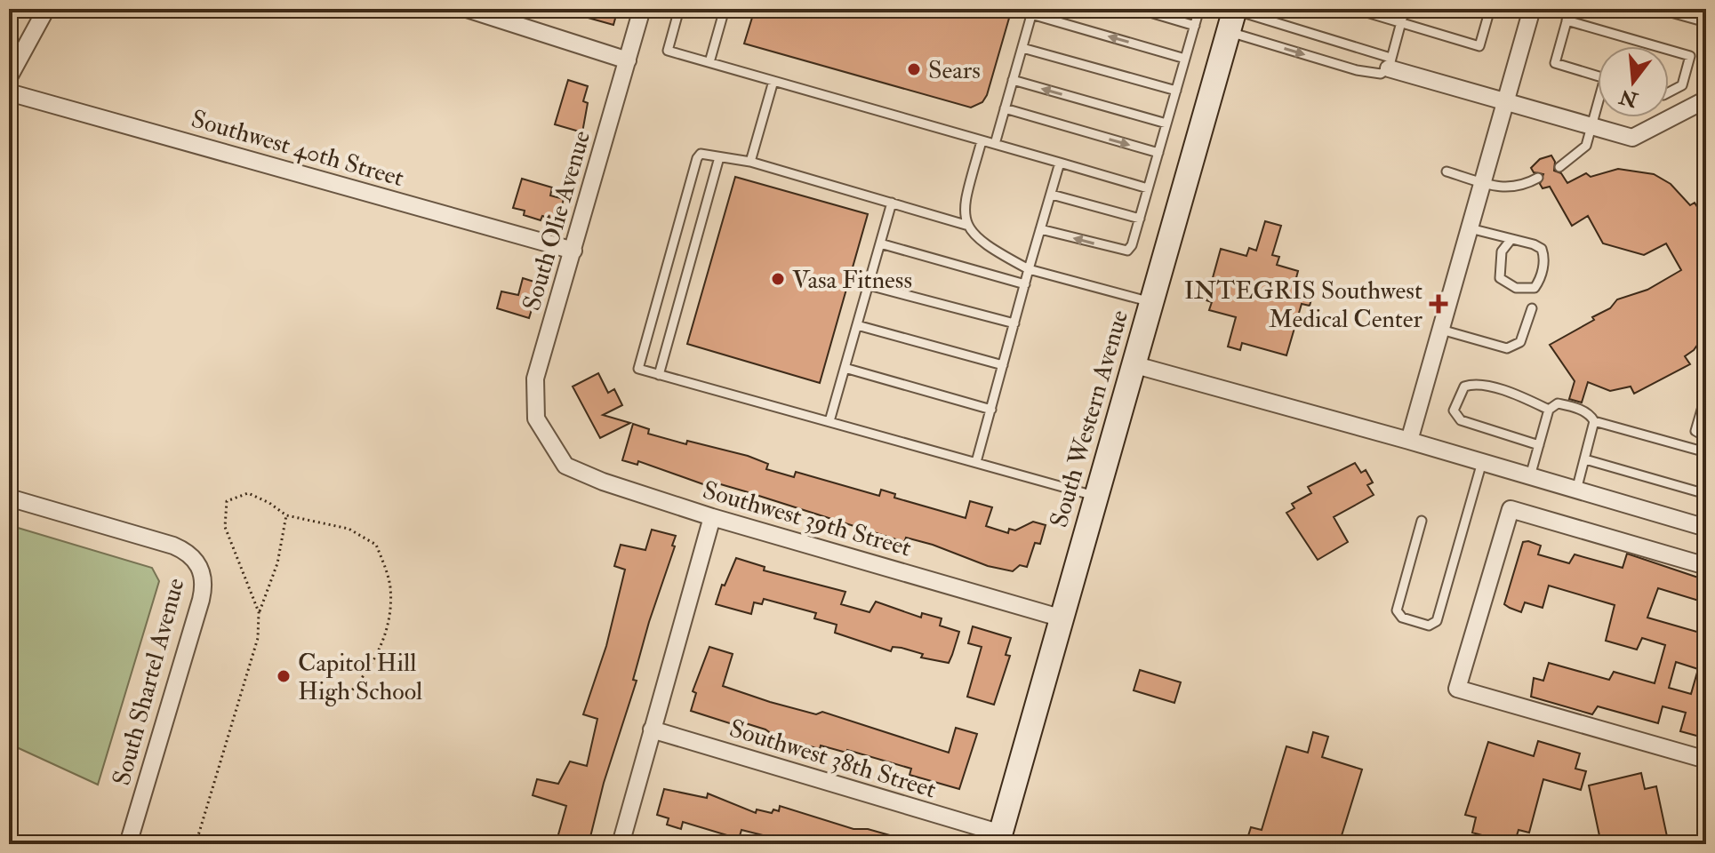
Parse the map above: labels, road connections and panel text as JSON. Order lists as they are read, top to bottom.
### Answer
{
  "streets": {
    "main road": ["South Western Avenue"],
    "street": [
      "Southwest 40th Street",
      "South Olie Avenue",
      "Southwest 39th Street",
      "South Shartel Avenue",
      "Southwest 38th Street"
    ]
  },
  "crossings": [
    ["Southwest 40th Street", "South Olie Avenue"],
    ["South Olie Avenue", "Southwest 39th Street"],
    ["South Western Avenue", "Southwest 39th Street"],
    ["South Western Avenue", "Southwest 38th Street"]
  ],
  "places": {
    "other": ["Sears", "Vasa Fitness", "Capitol Hill High School"],
    "health": ["INTEGRIS Southwest Medical Center"]
  },
  "north": "bottom"
}
